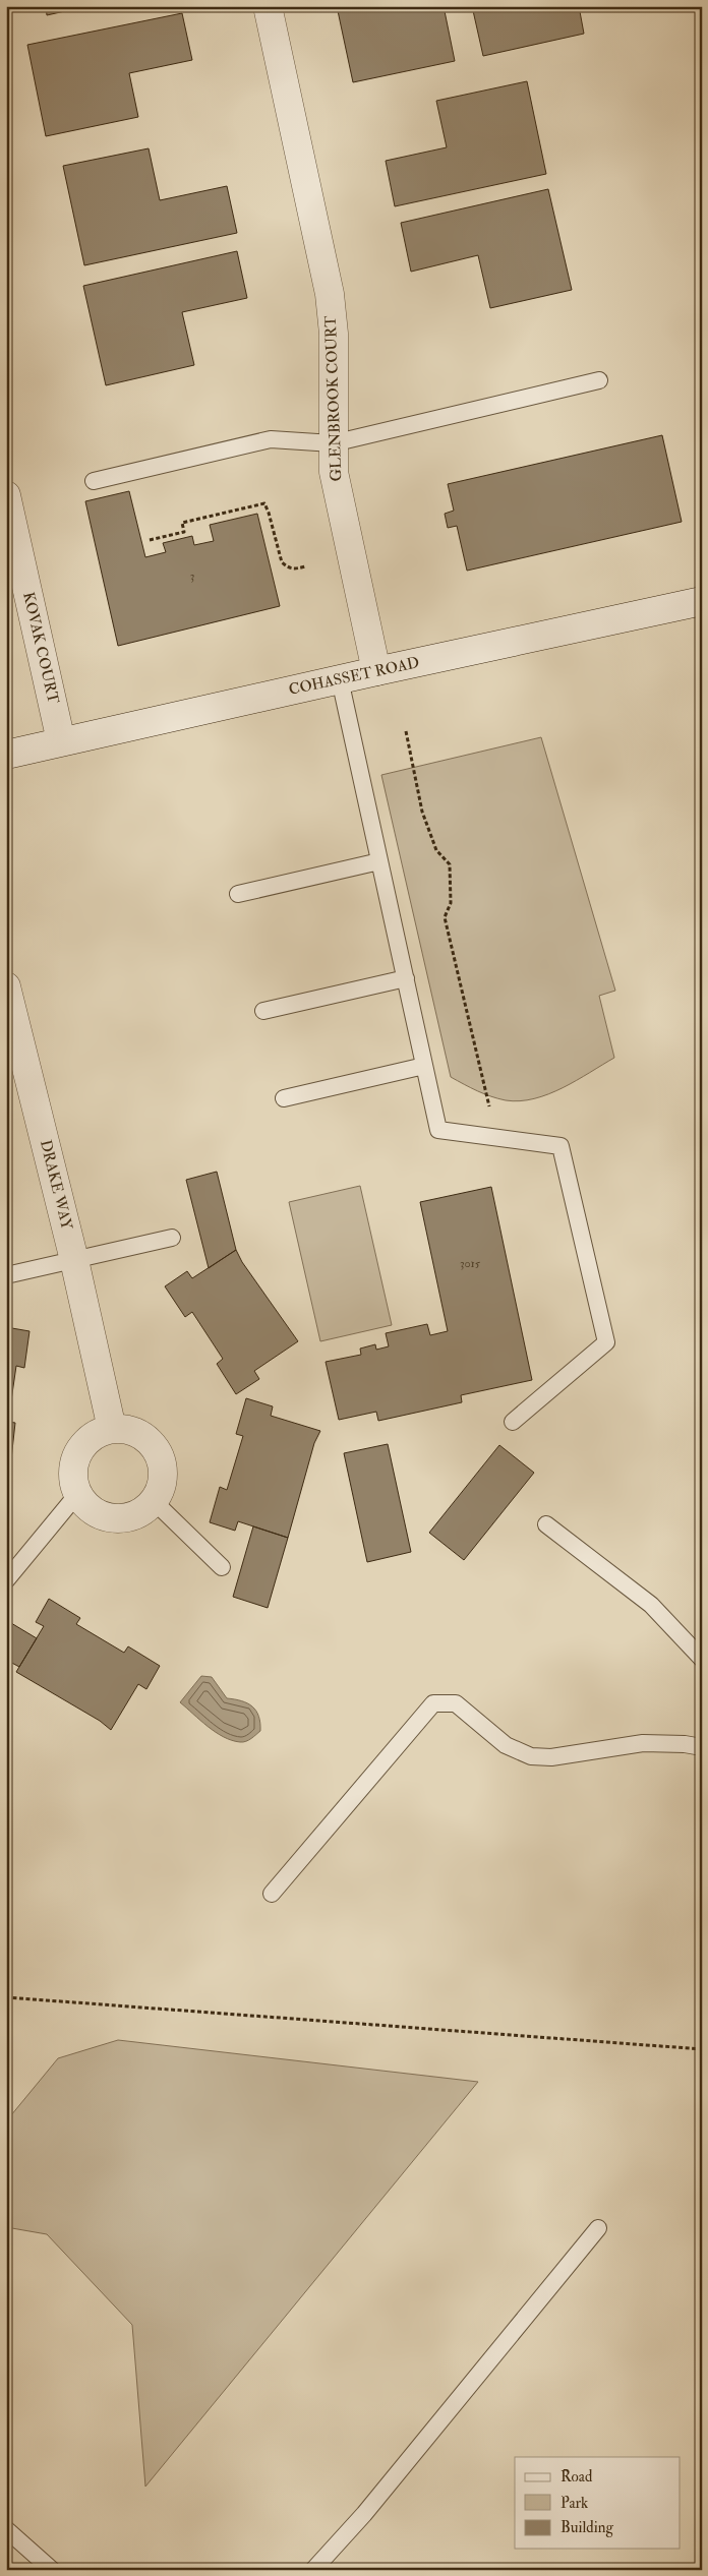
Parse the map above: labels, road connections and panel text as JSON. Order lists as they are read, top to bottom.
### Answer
{
  "streets": {
    "street": [
      "GLENBROOK COURT",
      "KOVAK COURT",
      "COHASSET ROAD",
      "DRAKE WAY"
    ]
  },
  "crossings": [
    ["GLENBROOK COURT", "COHASSET ROAD"],
    ["KOVAK COURT", "COHASSET ROAD"]
  ],
  "house_numbers": ["3", "3015"],
  "legend": ["Road", "Park", "Building"]
}
